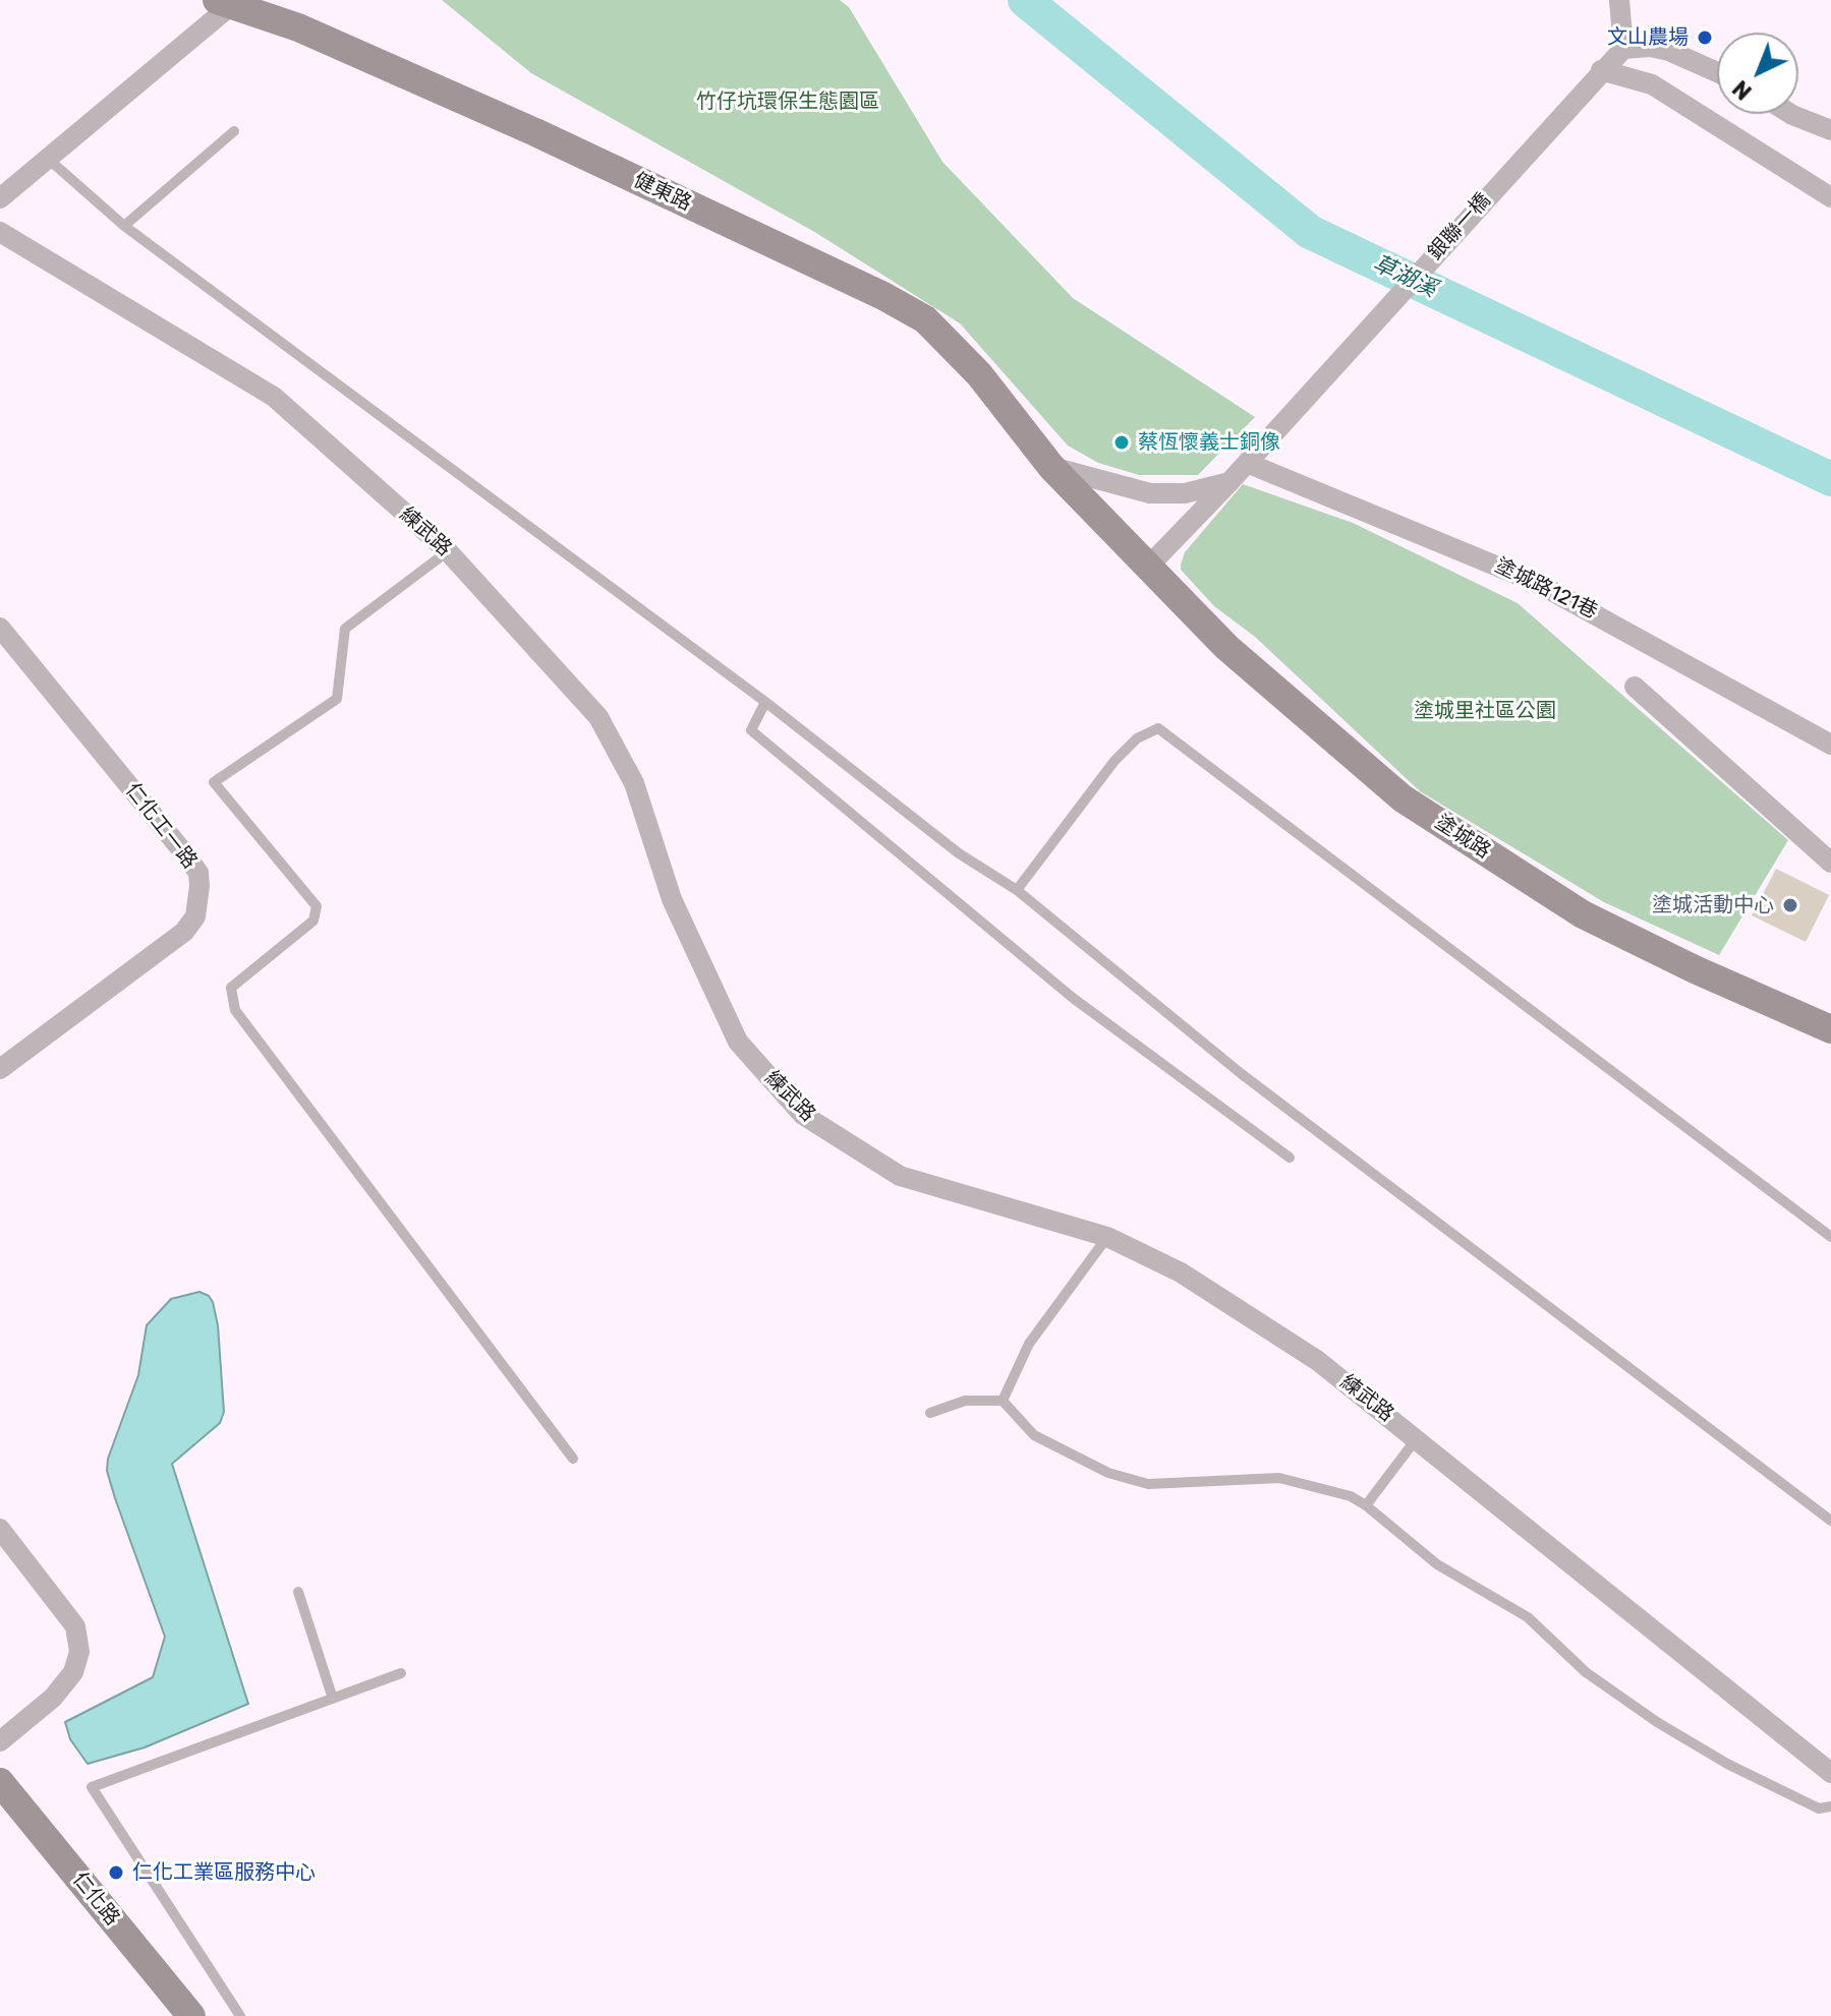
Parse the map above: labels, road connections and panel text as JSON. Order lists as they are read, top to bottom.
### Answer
{
  "streets": {
    "street": [
      "健東路",
      "銀聯一橋",
      "練武路",
      "塗城路121巷",
      "仁化工一路",
      "塗城路",
      "仁化路"
    ]
  },
  "crossings": [
    ["健東路", "塗城路"],
    ["銀聯一橋", "塗城路121巷"]
  ],
  "water": ["草湖溪"],
  "parks": ["竹仔坑環保生態園區", "塗城里社區公園"],
  "places": [
    "文山農場",
    "蔡恆懷義士銅像",
    "塗城活動中心",
    "仁化工業區服務中心"
  ],
  "north": "bottom left"
}
